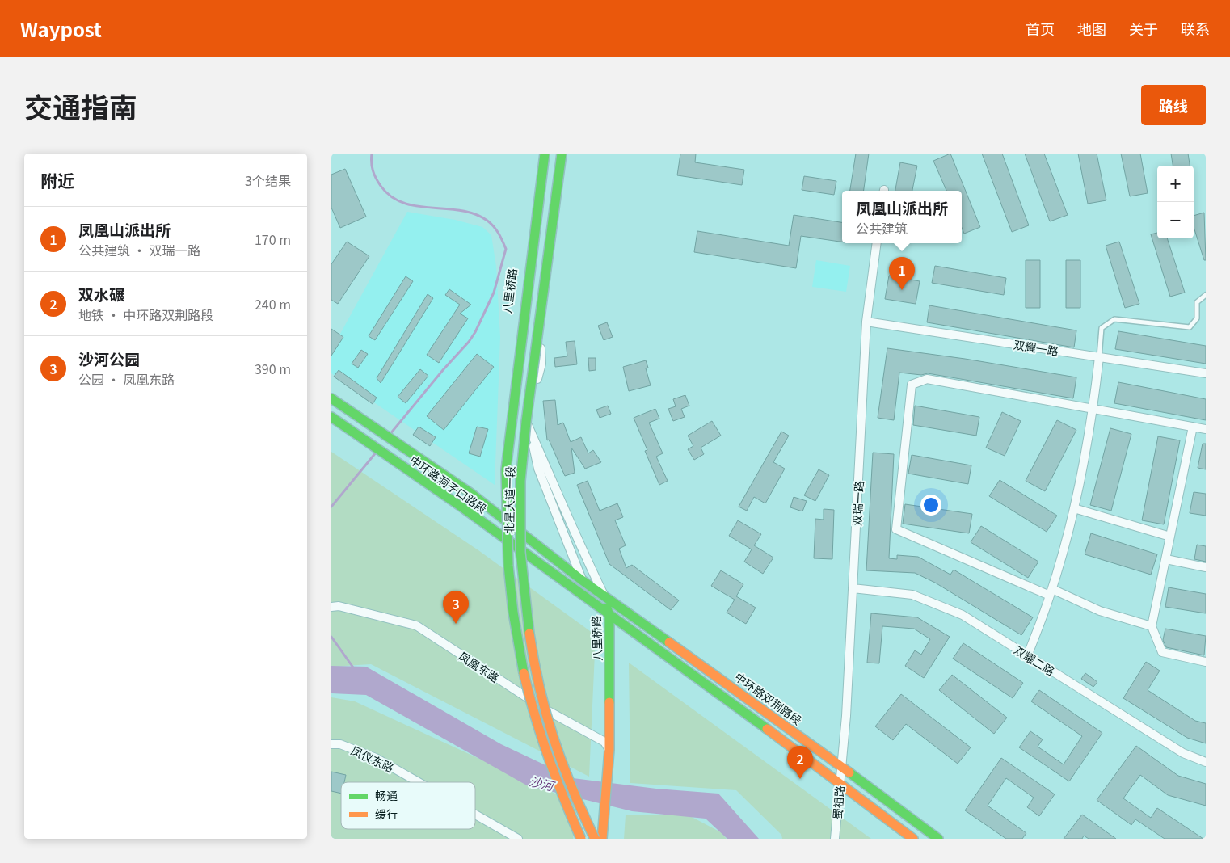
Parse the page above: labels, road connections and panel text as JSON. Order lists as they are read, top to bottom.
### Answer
{
  "streets": {
    "main road": [
      "八里桥路",
      "中环路洞子口路段",
      "北星大道一段",
      "中环路双荆路段"
    ],
    "street": [
      "双耀一路",
      "双瑞一路",
      "双耀二路",
      "凤凰东路",
      "凤仪东路",
      "蜀祖路"
    ]
  },
  "crossings": [
    ["八里桥路", "中环路洞子口路段"],
    ["八里桥路", "北星大道一段"],
    ["八里桥路", "凤凰东路"],
    ["八里桥路", "中环路双荆路段"],
    ["双耀一路", "双瑞一路"],
    ["中环路洞子口路段", "中环路双荆路段"],
    ["双瑞一路", "双耀二路"],
    ["双瑞一路", "中环路双荆路段"],
    ["双瑞一路", "蜀祖路"],
    ["中环路双荆路段", "蜀祖路"]
  ],
  "water": ["沙河"],
  "legend": ["畅通", "缓行"],
  "page": {
    "header": "Waypost",
    "nav": [
      "首页",
      "地图",
      "关于",
      "联系"
    ],
    "title": "交通指南",
    "buttons": "路线",
    "heading": ["附近", "3个结果"],
    "map_buttons": ["+", "−"],
    "popup": ["凤凰山派出所", "公共建筑"],
    "list": [
      {
        "mark": "1",
        "name": "凤凰山派出所",
        "note": "公共建筑 · 双瑞一路",
        "value": "170 m"
      },
      {
        "mark": "2",
        "name": "双水碾",
        "note": "地铁 · 中环路双荆路段",
        "value": "240 m"
      },
      {
        "mark": "3",
        "name": "沙河公园",
        "note": "公园 · 凤凰东路",
        "value": "390 m"
      }
    ],
    "pins": ["1", "3", "2"]
  }
}
